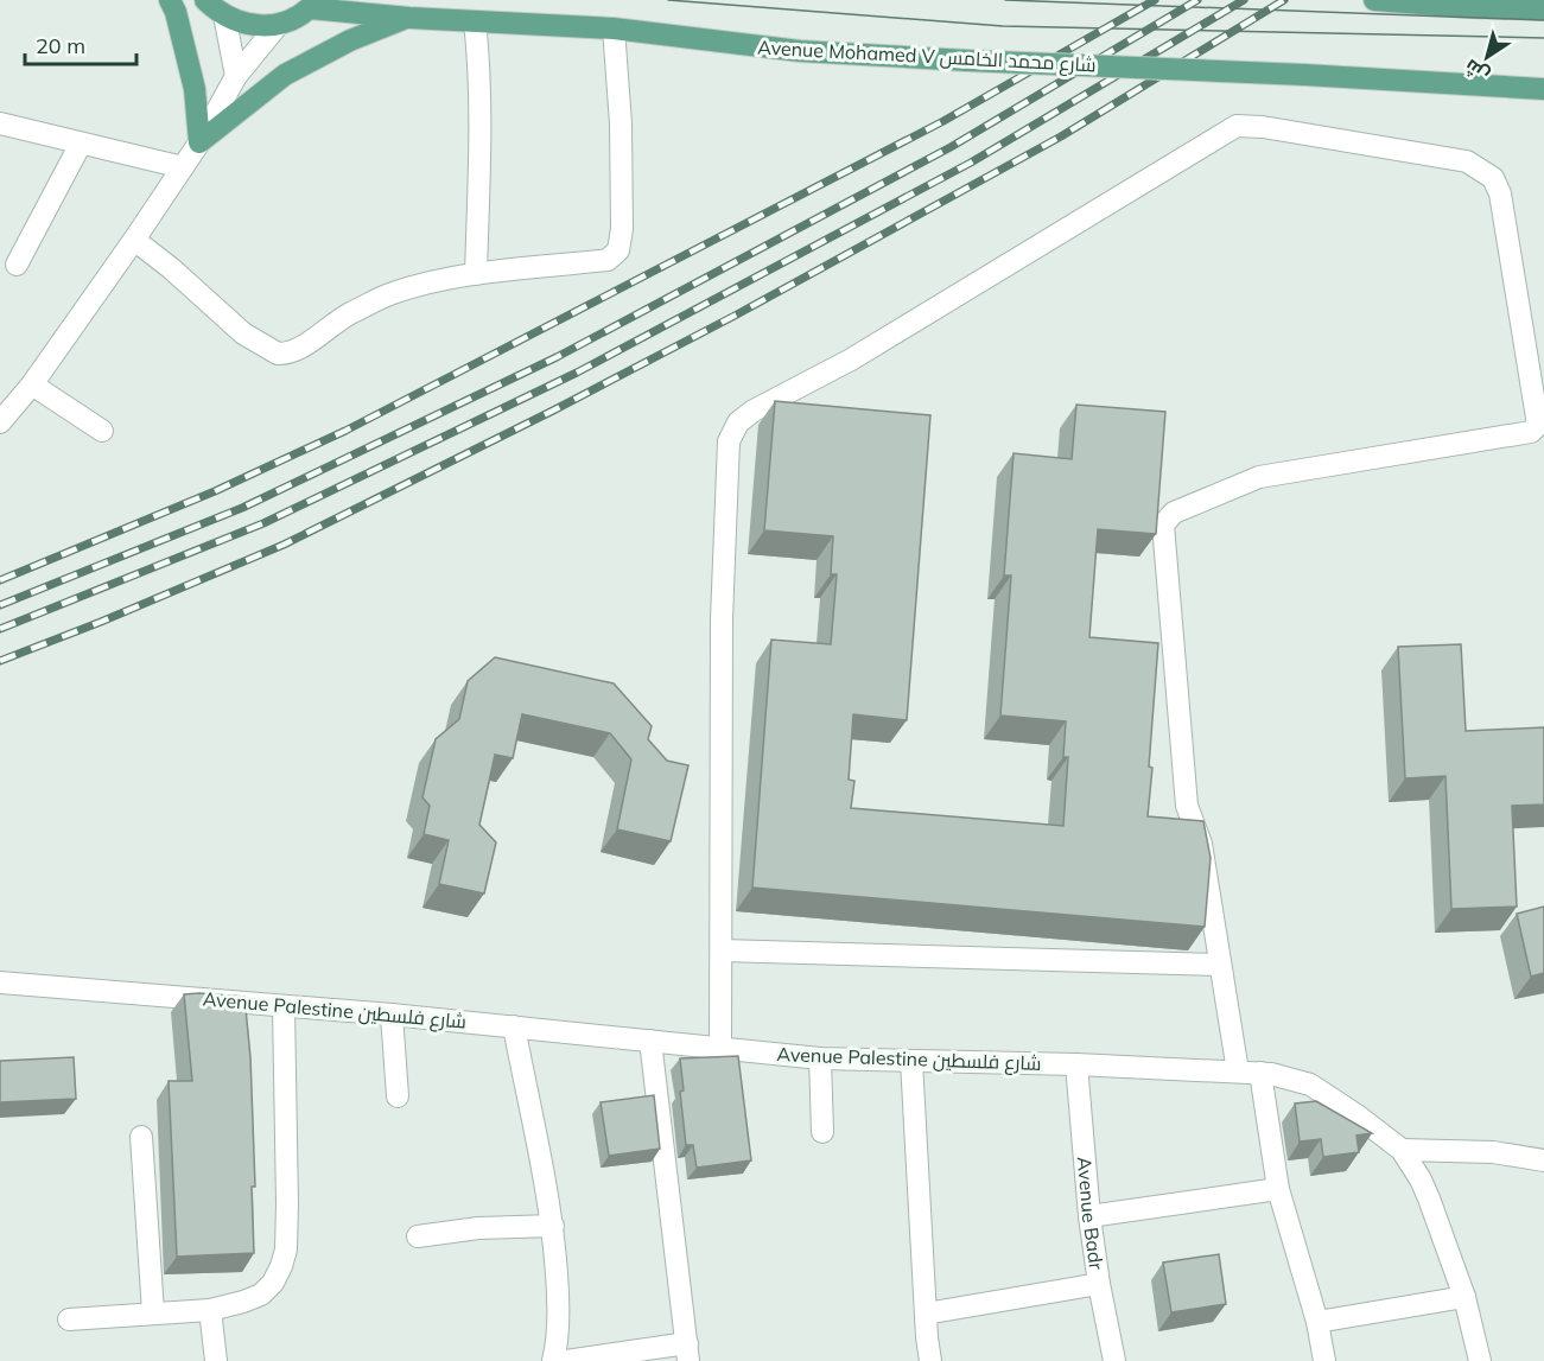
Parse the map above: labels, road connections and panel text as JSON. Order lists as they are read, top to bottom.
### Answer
{
  "streets": {
    "main road": ["Avenue Mohamed V شارع محمد الخامس"],
    "street": ["Avenue Palestine شارع فلسطين", "Avenue Badr"]
  },
  "crossings": [
    ["Avenue Palestine شارع فلسطين", "Avenue Badr"]
  ],
  "scale_bar": "20 m",
  "north": "bottom left"
}
